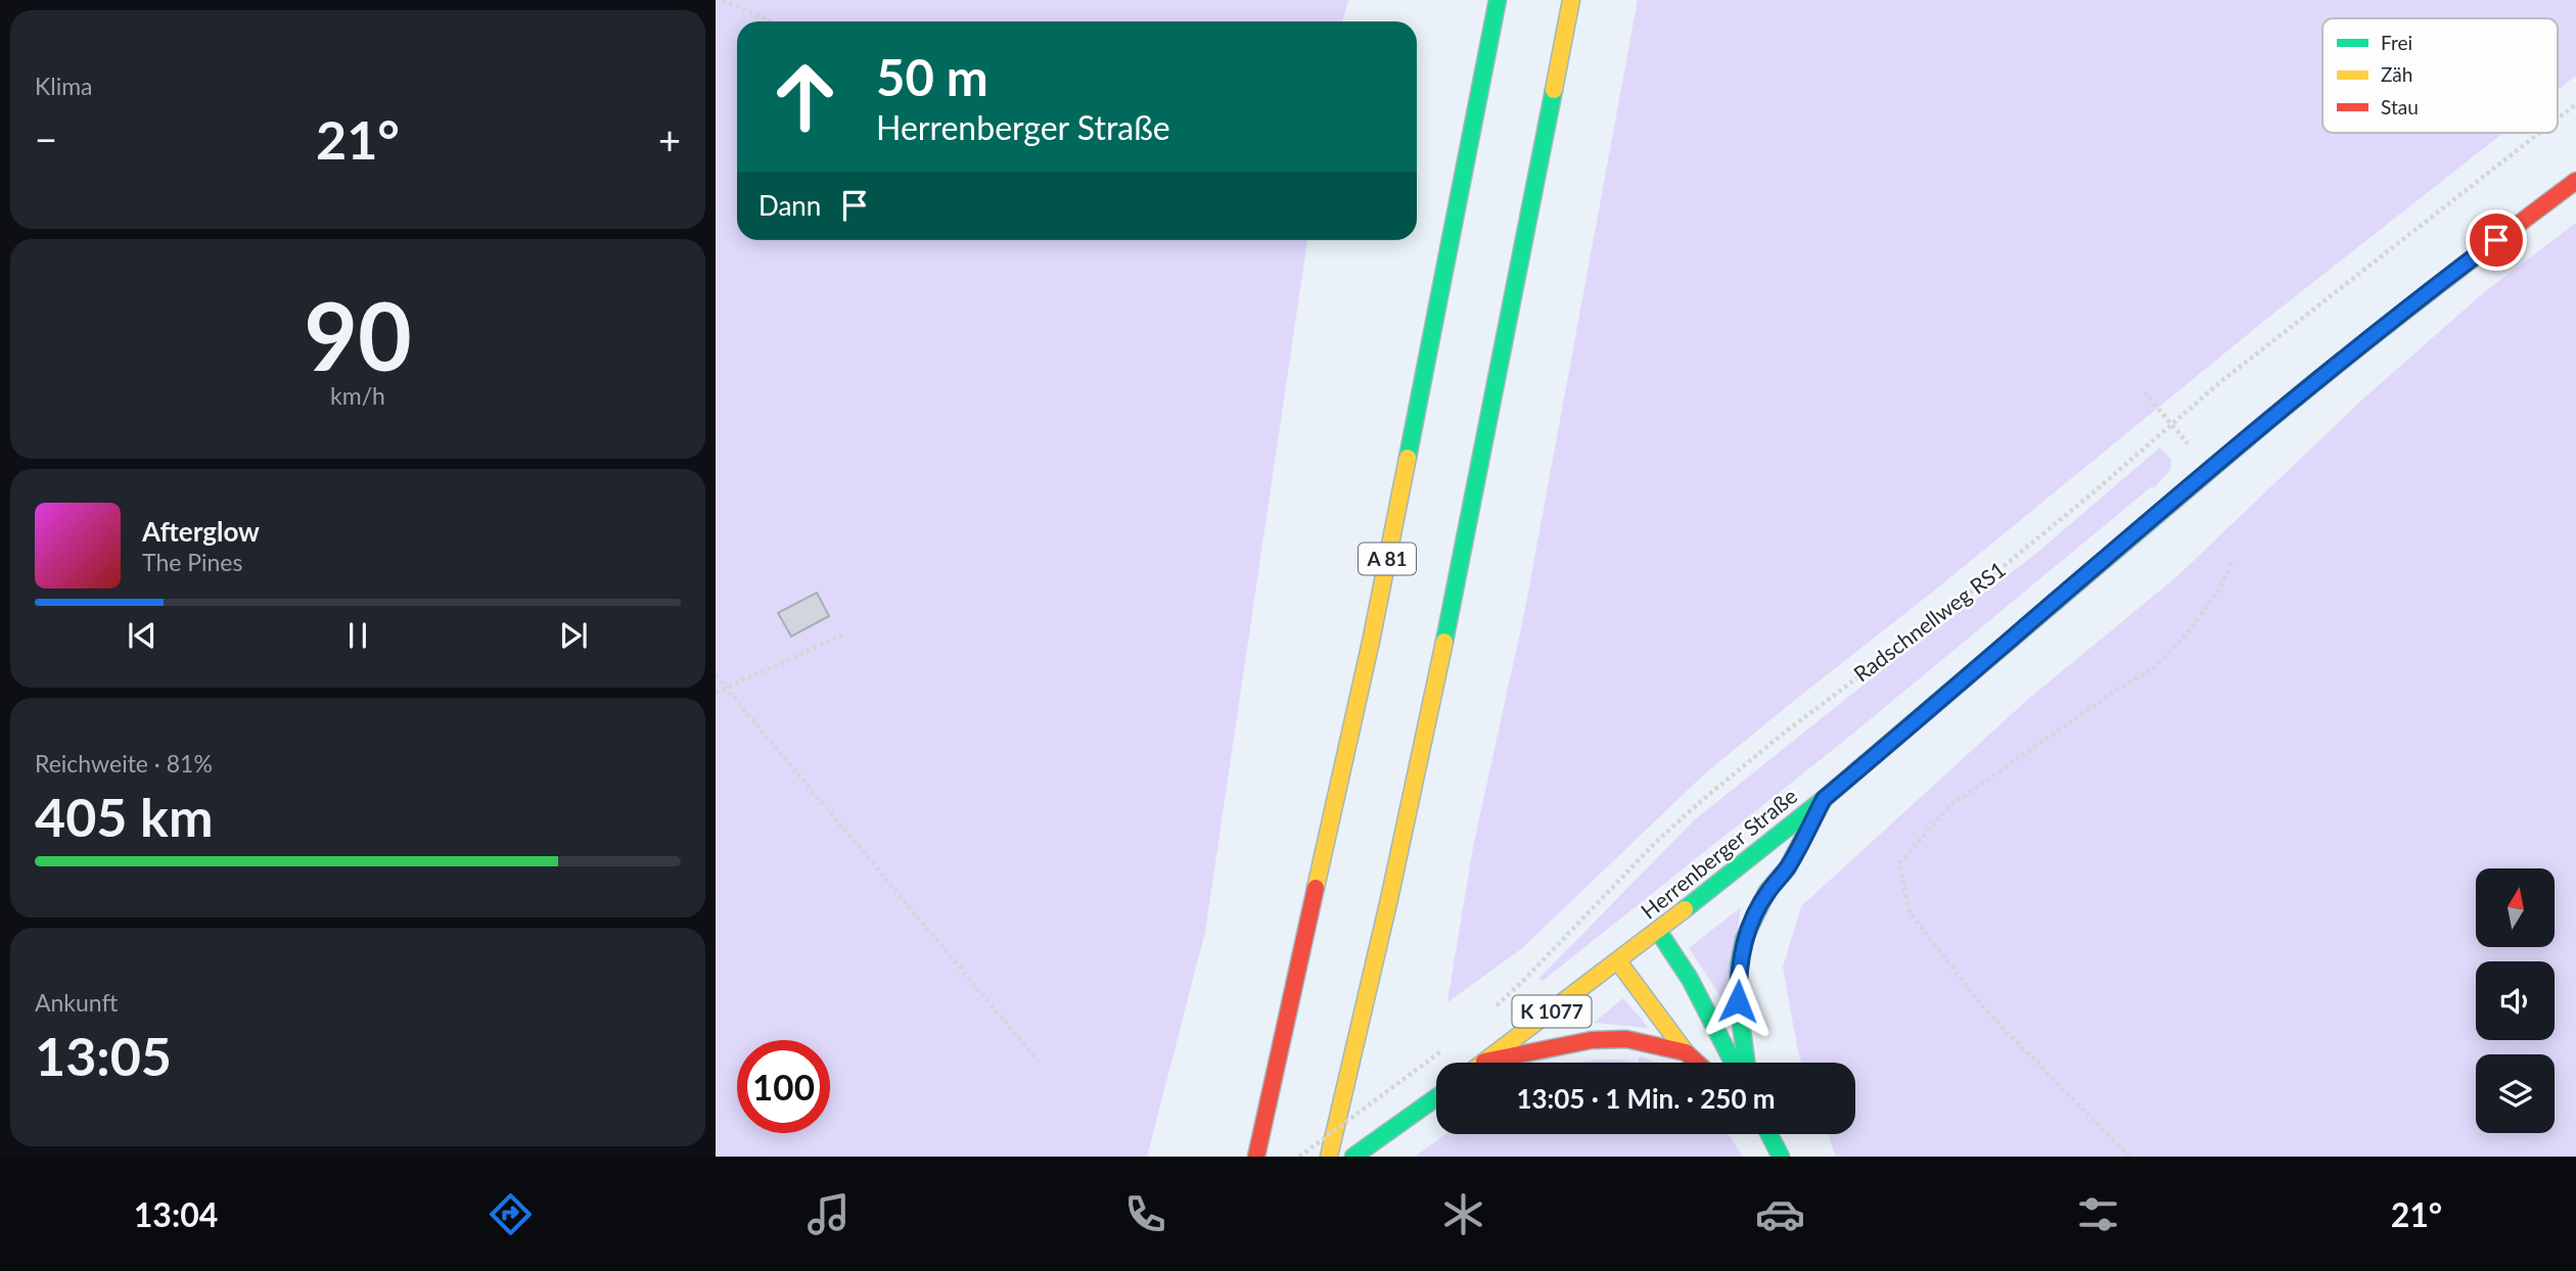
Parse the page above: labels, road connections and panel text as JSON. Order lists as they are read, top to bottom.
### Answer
{
  "streets": {
    "main road": ["A 81", "Herrenberger Straße", "K 1077"],
    "path": ["Radschnellweg RS1"]
  },
  "crossings": [
    ["Herrenberger Straße", "K 1077"]
  ],
  "legend": ["Frei", "Zäh", "Stau"],
  "north": "top",
  "page": {
    "tile": [
      "Klima",
      ["90", "km/h"],
      ["Reichweite · 81%", "405 km"],
      ["Ankunft", "13:05"]
    ],
    "turn": ["50 m", "Herrenberger Straße"],
    "heat": ["−", "21°", "+"],
    "then": "Dann",
    "song": ["Afterglow", "The Pines"],
    "limit": "100",
    "trip": "13:05 · 1 Min. · 250 m",
    "tabs": ["13:04", "21°"]
  }
}
